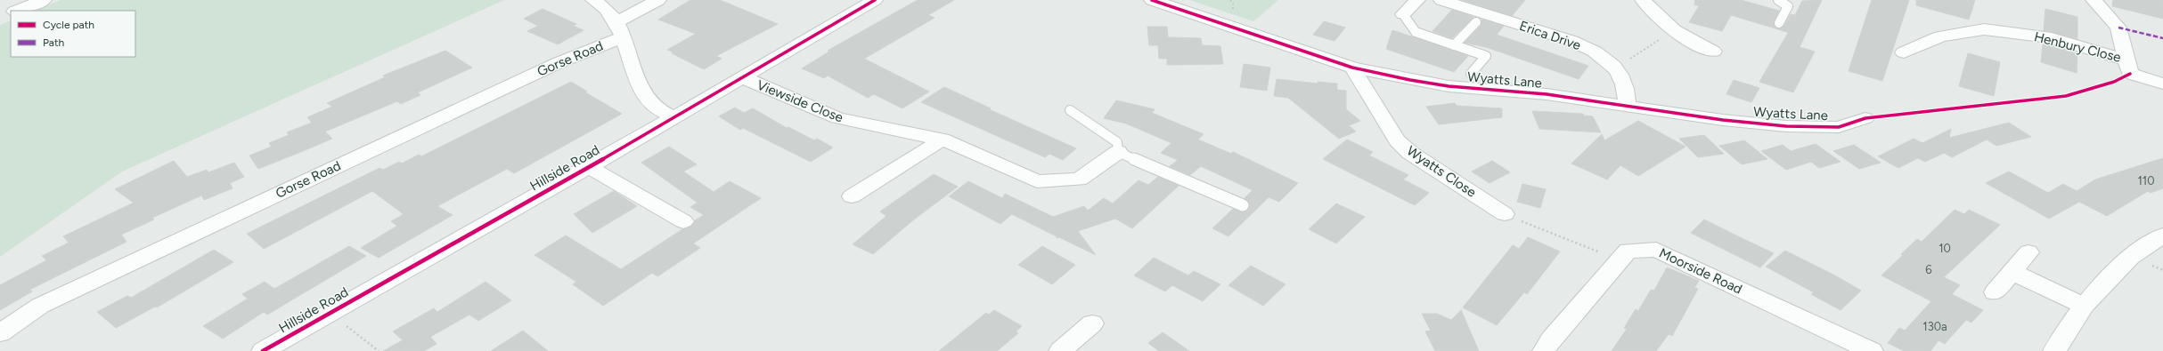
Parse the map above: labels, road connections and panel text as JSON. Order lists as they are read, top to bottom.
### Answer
{
  "streets": {
    "street": [
      "Erica Drive",
      "Henbury Close",
      "Gorse Road",
      "Wyatts Lane",
      "Viewside Close",
      "Hillside Road",
      "Wyatts Close",
      "Moorside Road"
    ]
  },
  "crossings": [
    ["Erica Drive", "Wyatts Lane"],
    ["Wyatts Lane", "Wyatts Close"],
    ["Viewside Close", "Hillside Road"]
  ],
  "house_numbers": [
    "110",
    "10",
    "6",
    "130a"
  ],
  "legend": ["Cycle path", "Path"]
}
